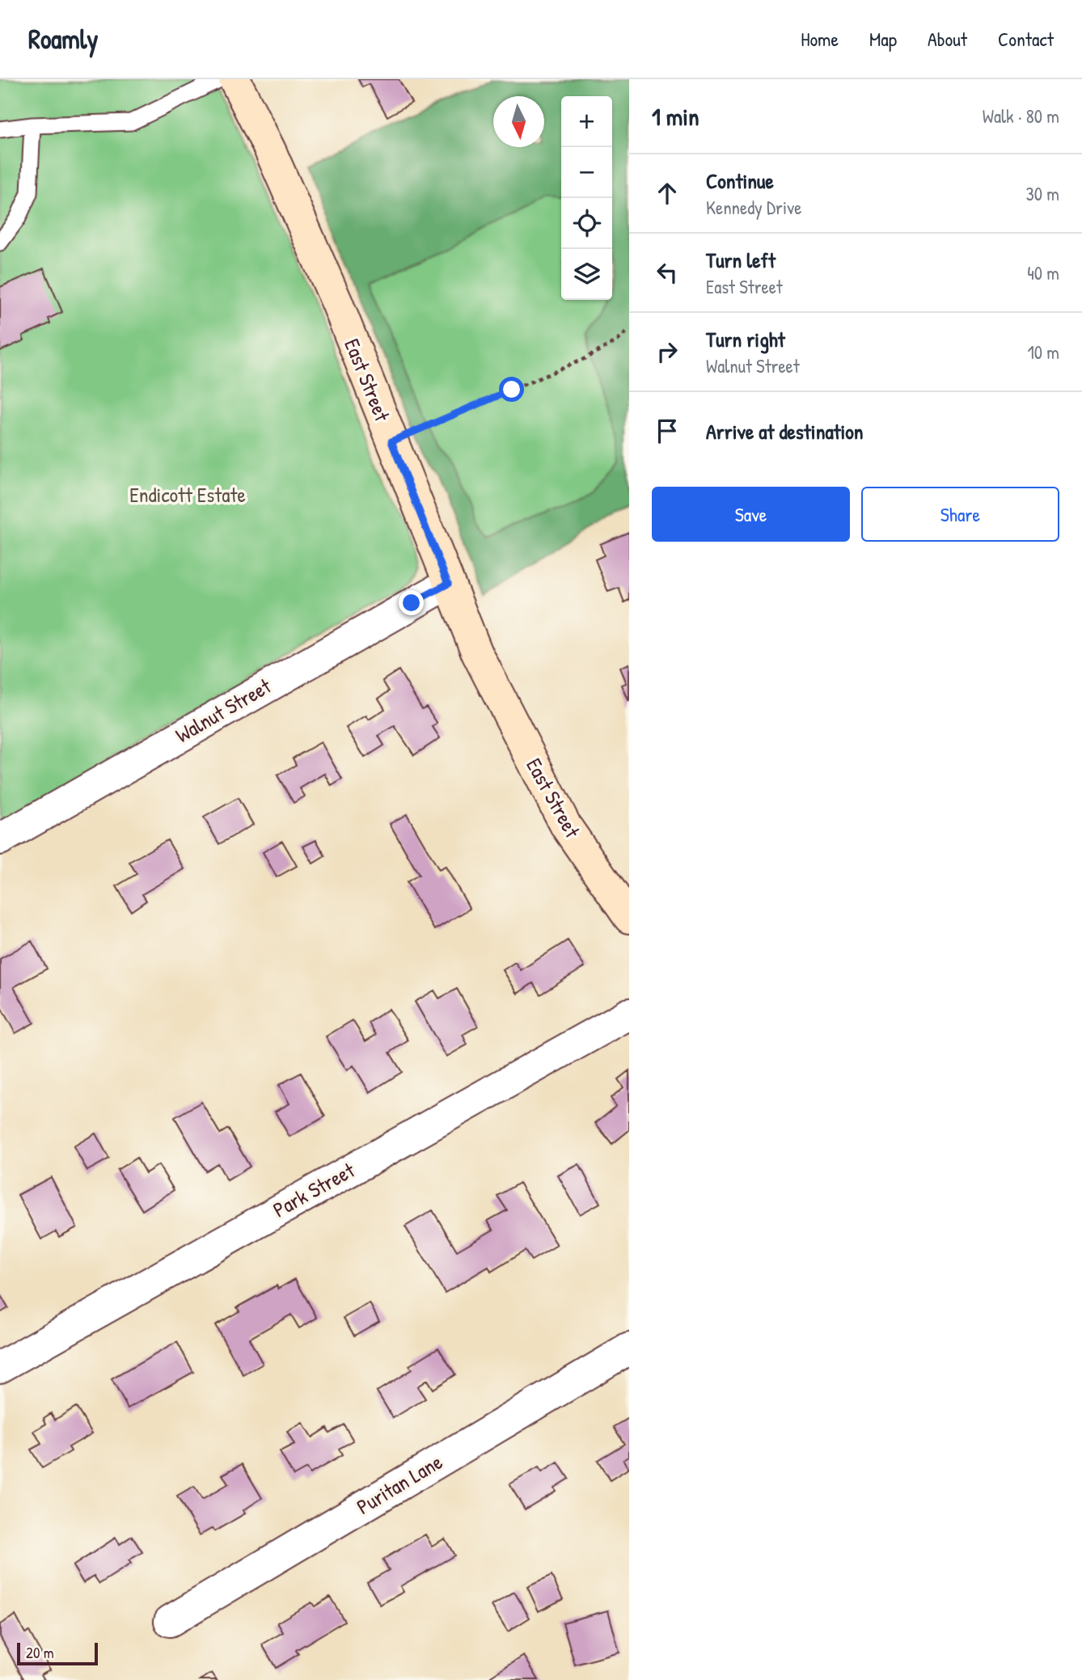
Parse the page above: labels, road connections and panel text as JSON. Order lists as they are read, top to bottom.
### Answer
{
  "streets": {
    "main road": ["East Street"],
    "street": ["Walnut Street", "Park Street", "Puritan Lane"]
  },
  "crossings": [
    ["East Street", "Walnut Street"]
  ],
  "parks": ["Endicott Estate"],
  "scale_bar": "20 m",
  "north": "bottom",
  "page": {
    "header": "Roamly",
    "nav": [
      "Home",
      "Map",
      "About",
      "Contact"
    ],
    "heading": ["1 min", "Walk · 80 m"],
    "map_buttons": ["+", "−"],
    "list": [
      ["Continue", "Kennedy Drive", "30 m"],
      ["Turn left", "East Street", "40 m"],
      ["Turn right", "Walnut Street", "10 m"],
      "Arrive at destination"
    ],
    "buttons": ["Save", "Share"],
    "scale": "20 m"
  }
}
